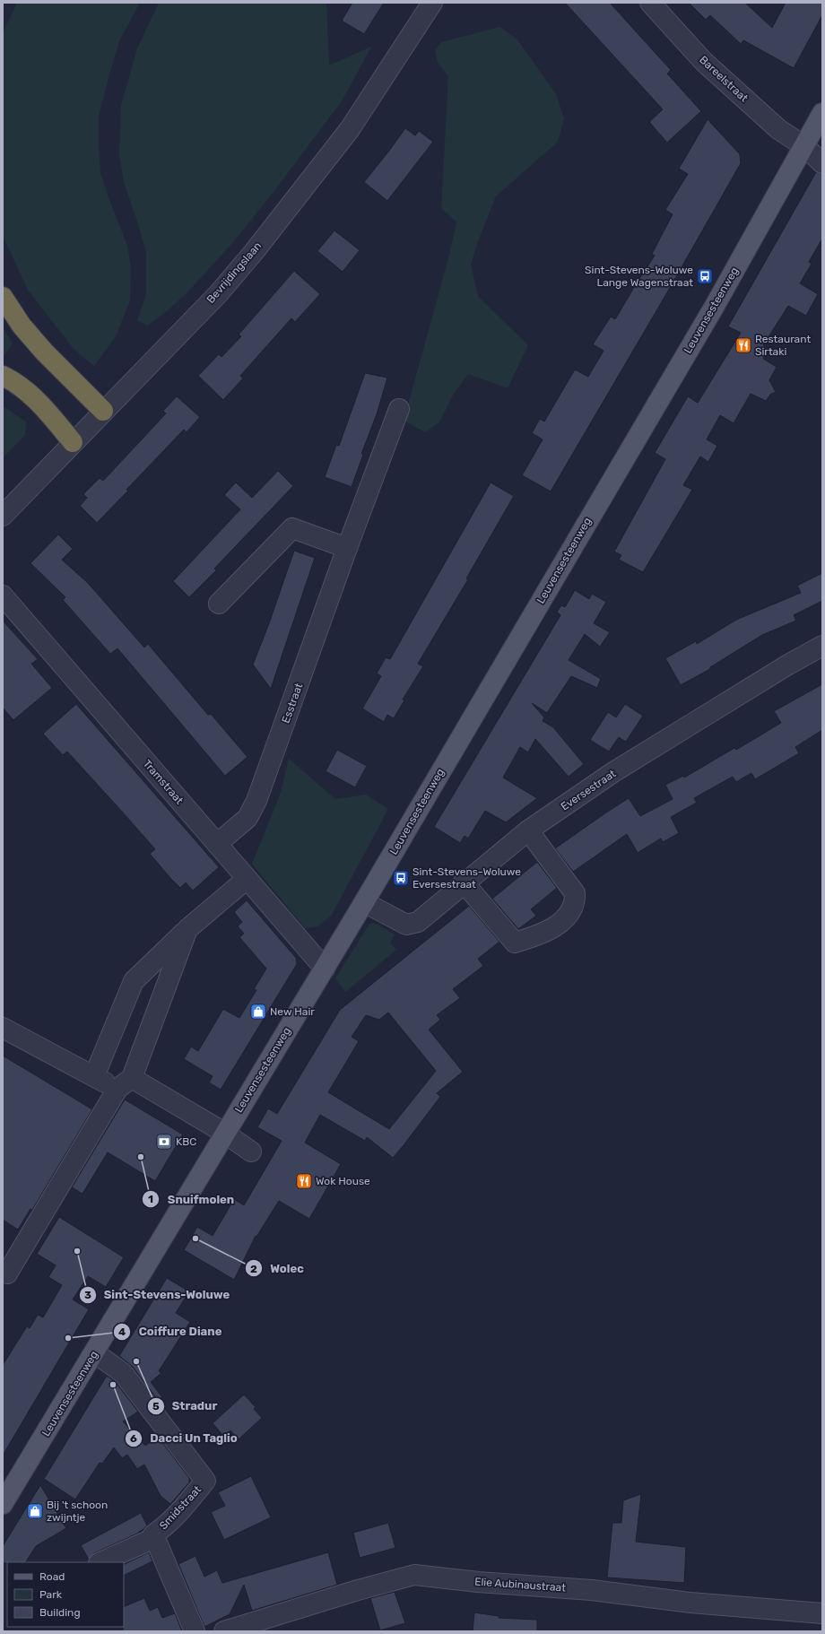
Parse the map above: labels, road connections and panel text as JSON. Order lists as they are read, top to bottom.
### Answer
{
  "streets": {
    "main road": ["Leuvensesteenweg"],
    "street": [
      "Bareelstraat",
      "Bevrijdingslaan",
      "Esstraat",
      "Tramstraat",
      "Eversestraat",
      "Smidstraat",
      "Elie Aubinaustraat"
    ]
  },
  "crossings": [
    ["Bareelstraat", "Leuvensesteenweg"],
    ["Leuvensesteenweg", "Tramstraat"],
    ["Leuvensesteenweg", "Eversestraat"],
    ["Leuvensesteenweg", "Smidstraat"],
    ["Esstraat", "Tramstraat"]
  ],
  "places": {
    "bus stop": ["Sint-Stevens-Woluwe Lange Wagenstraat", "Sint-Stevens-Woluwe Eversestraat"],
    "restaurant": ["Restaurant Sirtaki", "Wok House"],
    "shop": ["New Hair", "Bij 't schoon zwijntje"],
    "bank": ["KBC"],
    "other": [
      "Snuifmolen",
      "Wolec",
      "Sint-Stevens-Woluwe",
      "Coiffure Diane",
      "Stradur",
      "Dacci Un Taglio"
    ]
  },
  "legend": ["Road", "Park", "Building"]
}
